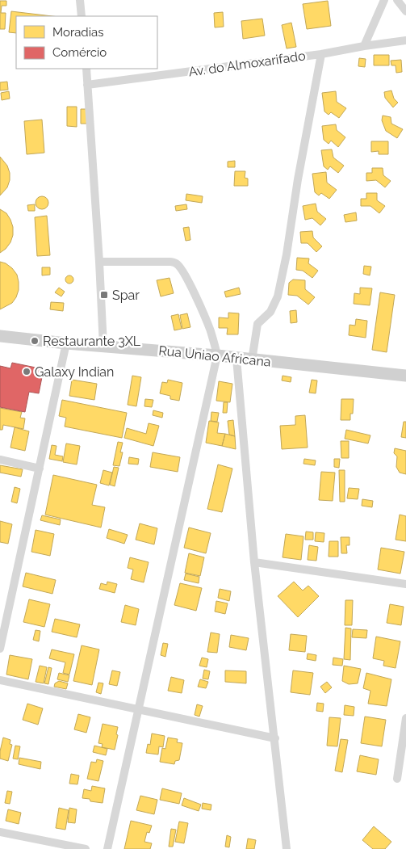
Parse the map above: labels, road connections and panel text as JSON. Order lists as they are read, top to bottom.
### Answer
{
  "streets": {
    "main road": ["Rua Uniao Africana"],
    "street": ["Av. do Almoxarifado"]
  },
  "places": {
    "transit": ["Spar"],
    "other": ["Restaurante 3XL", "Galaxy Indian"]
  },
  "legend": ["Moradias", "Comércio"]
}
